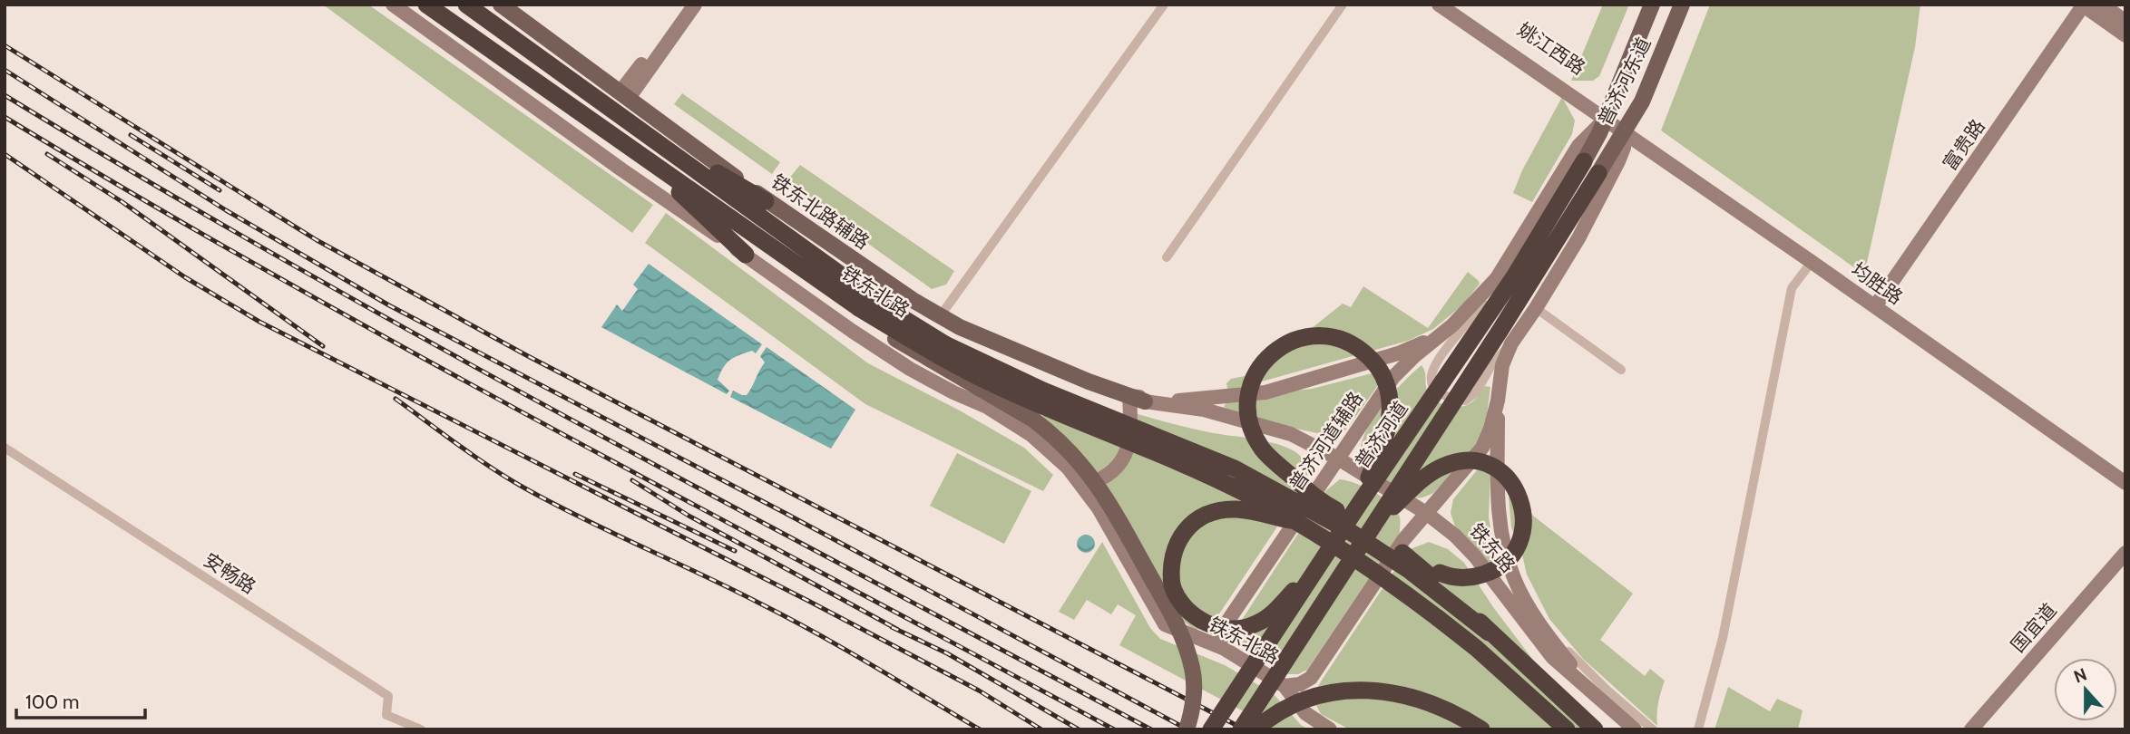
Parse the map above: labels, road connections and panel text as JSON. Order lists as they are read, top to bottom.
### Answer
{
  "streets": {
    "highway": ["铁东北路", "普济河道"],
    "main road": ["普济河东道", "铁东北路辅路"],
    "street": [
      "姚江西路",
      "富贵路",
      "均胜路",
      "普济河道辅路",
      "铁东路",
      "安畅路",
      "国宜道"
    ]
  },
  "crossings": [
    ["姚江西路", "普济河东道"],
    ["姚江西路", "均胜路"],
    ["姚江西路", "普济河道辅路"],
    ["普济河东道", "均胜路"],
    ["普济河东道", "普济河道"],
    ["普济河东道", "普济河道辅路"],
    ["富贵路", "均胜路"],
    ["均胜路", "普济河道辅路"],
    ["铁东北路", "普济河道辅路"],
    ["普济河道辅路", "铁东路"]
  ],
  "scale_bar": "100 m",
  "north": "top"
}
